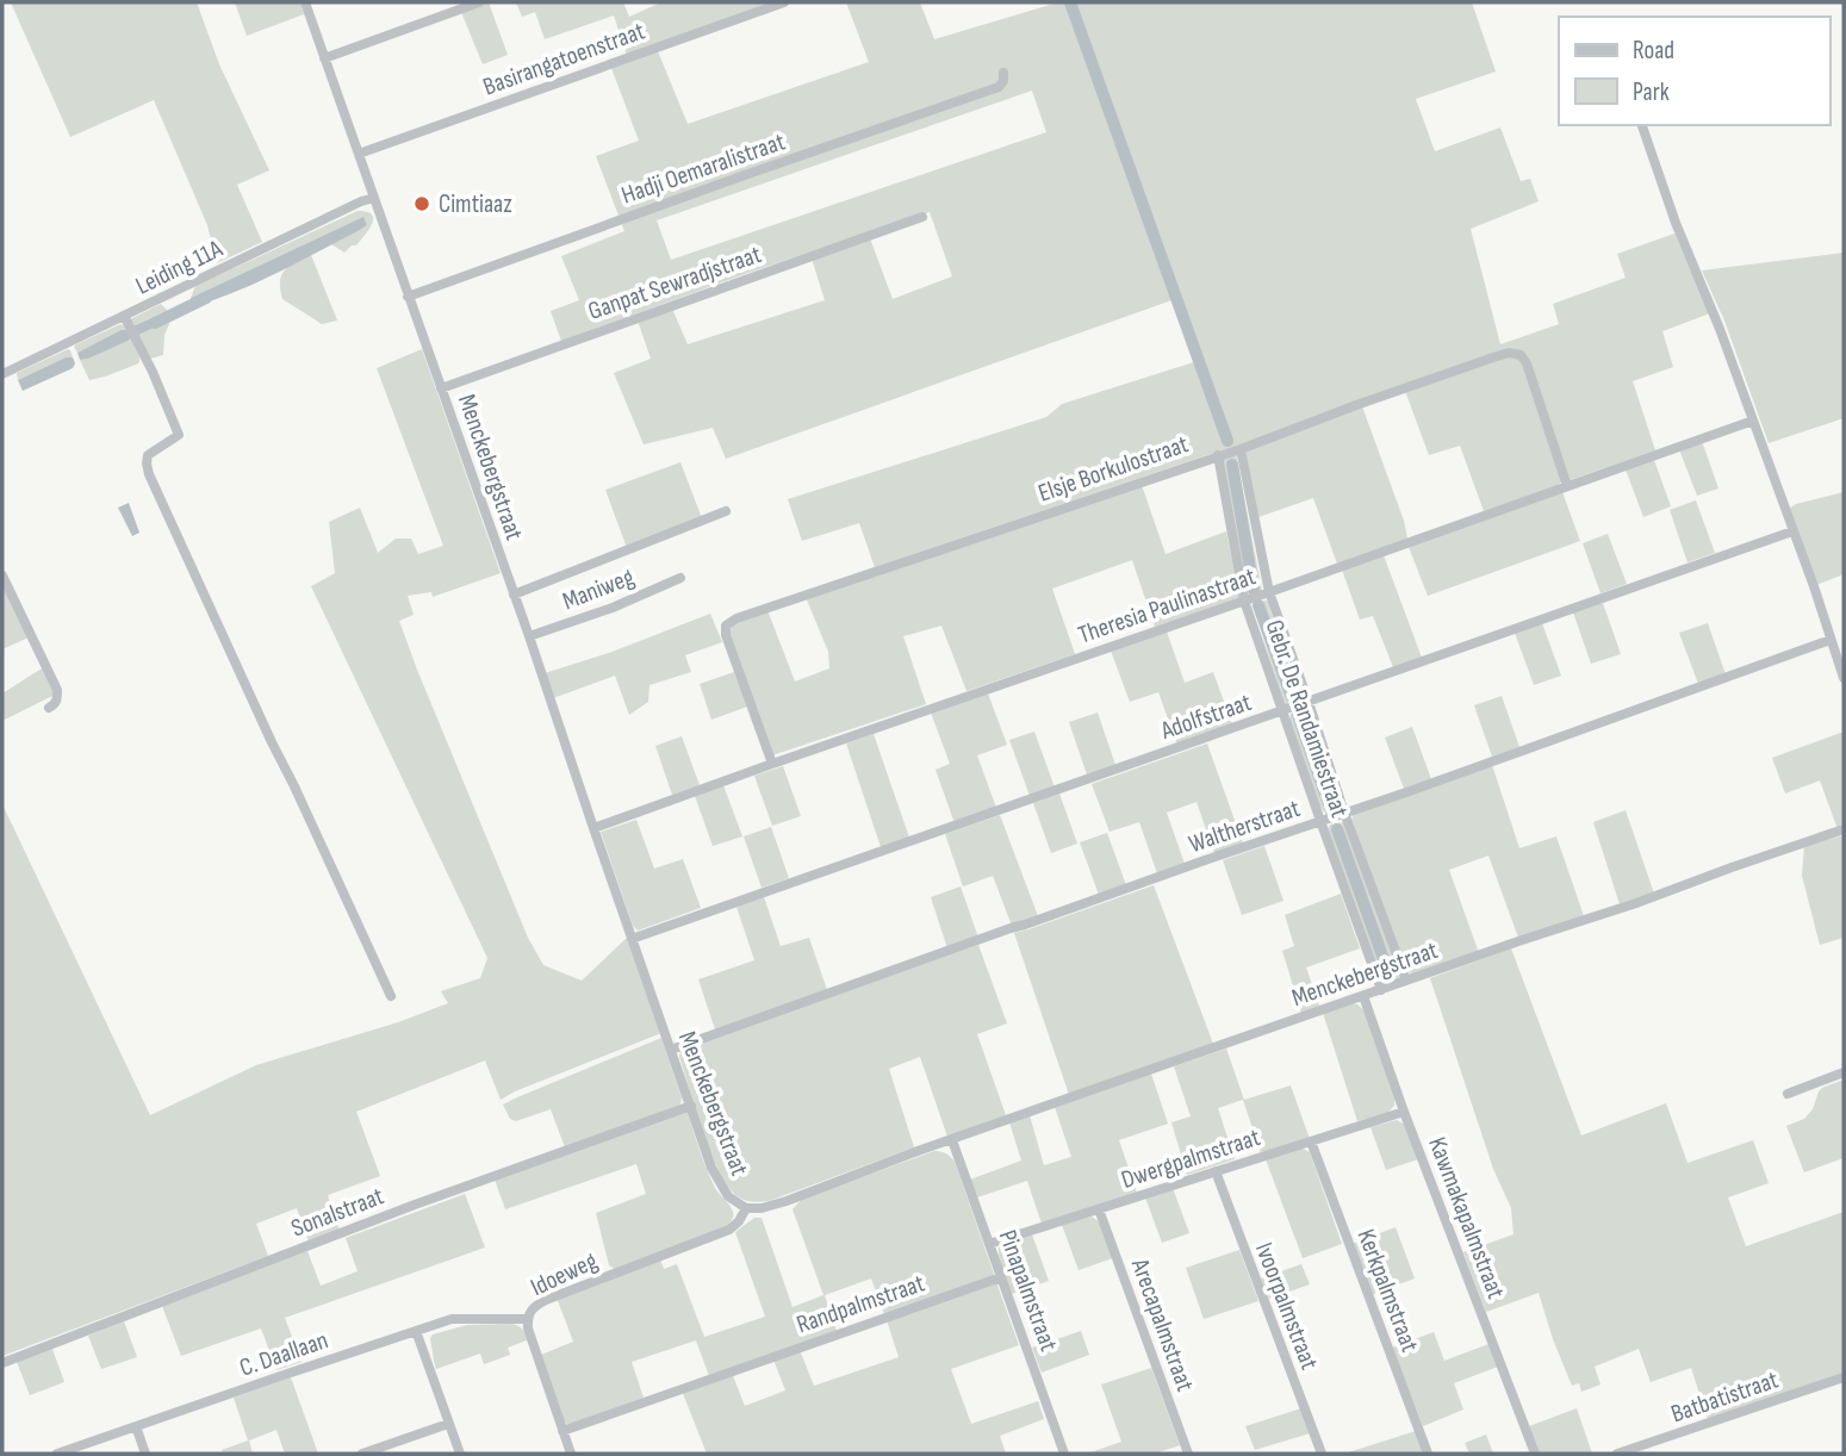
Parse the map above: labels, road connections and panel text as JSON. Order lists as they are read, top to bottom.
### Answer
{
  "streets": {
    "street": [
      "Basirangatoenstraat",
      "Hadji Oemaralistraat",
      "Leiding 11A",
      "Ganpat Sewradjstraat",
      "Menckebergstraat",
      "Elsje Borkulostraat",
      "Maniweg",
      "Theresia Paulinastraat",
      "Adolfstraat",
      "Gebr. De Randamiestraat",
      "Waltherstraat",
      "Dwergpalmstraat",
      "Sonalstraat",
      "Kawmakapalmstraat",
      "Idoeweg",
      "Pinapalmstraat",
      "Kerkpalmstraat",
      "Randpalmstraat",
      "Ivoorpalmstraat",
      "Arecapalmstraat",
      "C. Daallaan",
      "Batbatistraat"
    ]
  },
  "crossings": [
    ["Basirangatoenstraat", "Menckebergstraat"],
    ["Hadji Oemaralistraat", "Menckebergstraat"],
    ["Leiding 11A", "Menckebergstraat"],
    ["Ganpat Sewradjstraat", "Menckebergstraat"],
    ["Menckebergstraat", "Maniweg"],
    ["Menckebergstraat", "Theresia Paulinastraat"],
    ["Menckebergstraat", "Adolfstraat"],
    ["Menckebergstraat", "Gebr. De Randamiestraat"],
    ["Menckebergstraat", "Waltherstraat"],
    ["Menckebergstraat", "Sonalstraat"],
    ["Menckebergstraat", "Kawmakapalmstraat"],
    ["Menckebergstraat", "Idoeweg"],
    ["Menckebergstraat", "Pinapalmstraat"],
    ["Elsje Borkulostraat", "Theresia Paulinastraat"],
    ["Elsje Borkulostraat", "Gebr. De Randamiestraat"],
    ["Theresia Paulinastraat", "Gebr. De Randamiestraat"],
    ["Adolfstraat", "Gebr. De Randamiestraat"],
    ["Gebr. De Randamiestraat", "Waltherstraat"],
    ["Dwergpalmstraat", "Kawmakapalmstraat"],
    ["Dwergpalmstraat", "Pinapalmstraat"],
    ["Dwergpalmstraat", "Kerkpalmstraat"],
    ["Dwergpalmstraat", "Ivoorpalmstraat"],
    ["Dwergpalmstraat", "Arecapalmstraat"],
    ["Idoeweg", "Randpalmstraat"],
    ["Idoeweg", "C. Daallaan"],
    ["Pinapalmstraat", "Randpalmstraat"]
  ],
  "places": ["Cimtiaaz"],
  "legend": ["Road", "Park"]
}
